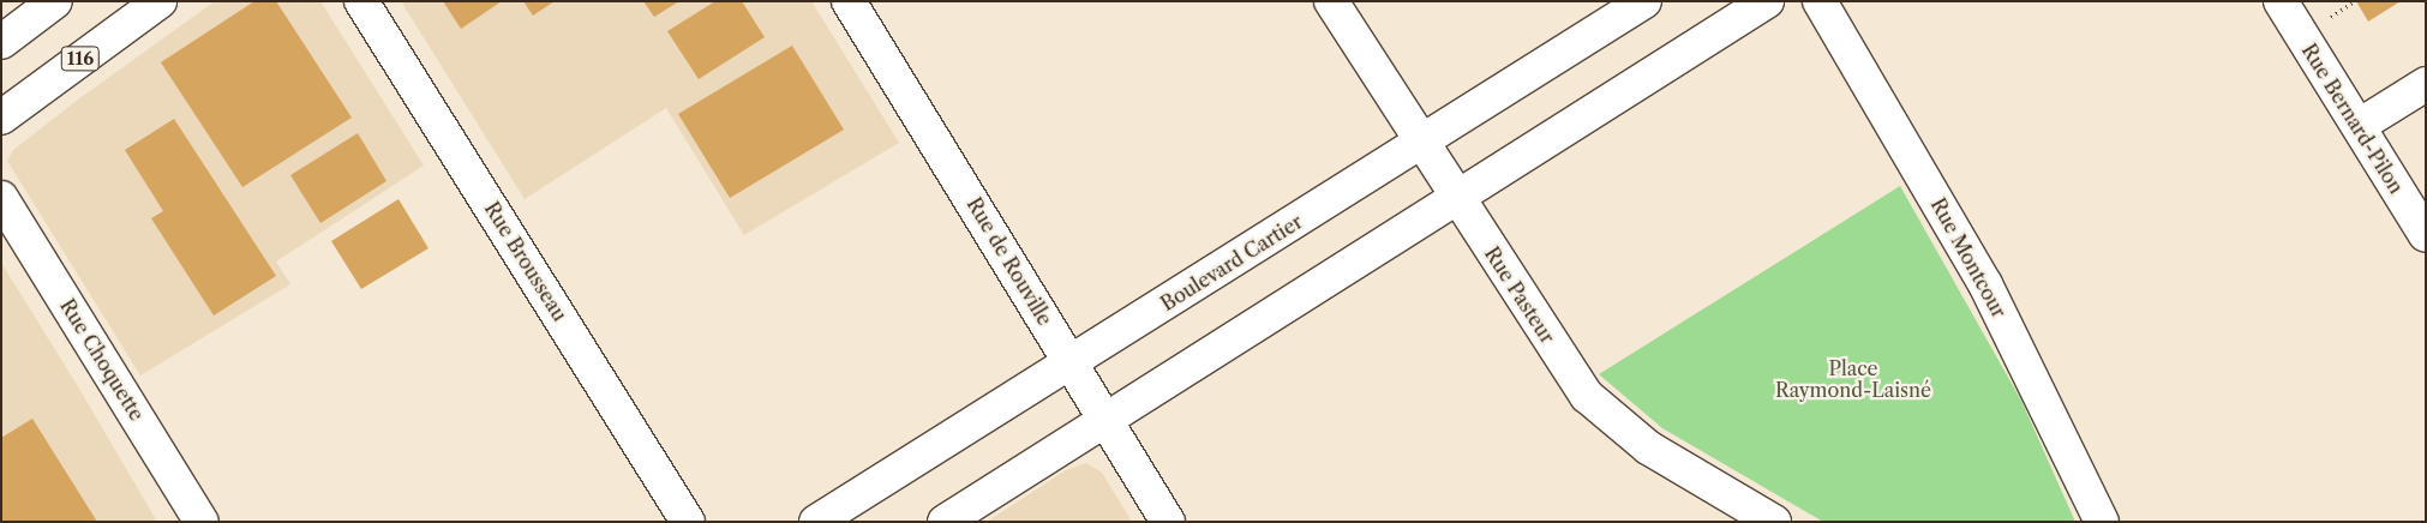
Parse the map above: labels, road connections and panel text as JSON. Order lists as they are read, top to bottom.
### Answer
{
  "streets": {
    "street": [
      "116",
      "Rue Bernard-Pilon",
      "Rue Montcour",
      "Rue Brousseau",
      "Rue de Rouville",
      "Boulevard Cartier",
      "Rue Pasteur",
      "Rue Choquette"
    ]
  },
  "crossings": [
    ["Rue de Rouville", "Boulevard Cartier"],
    ["Boulevard Cartier", "Rue Pasteur"]
  ],
  "parks": ["Place Raymond-Laisné"]
}
